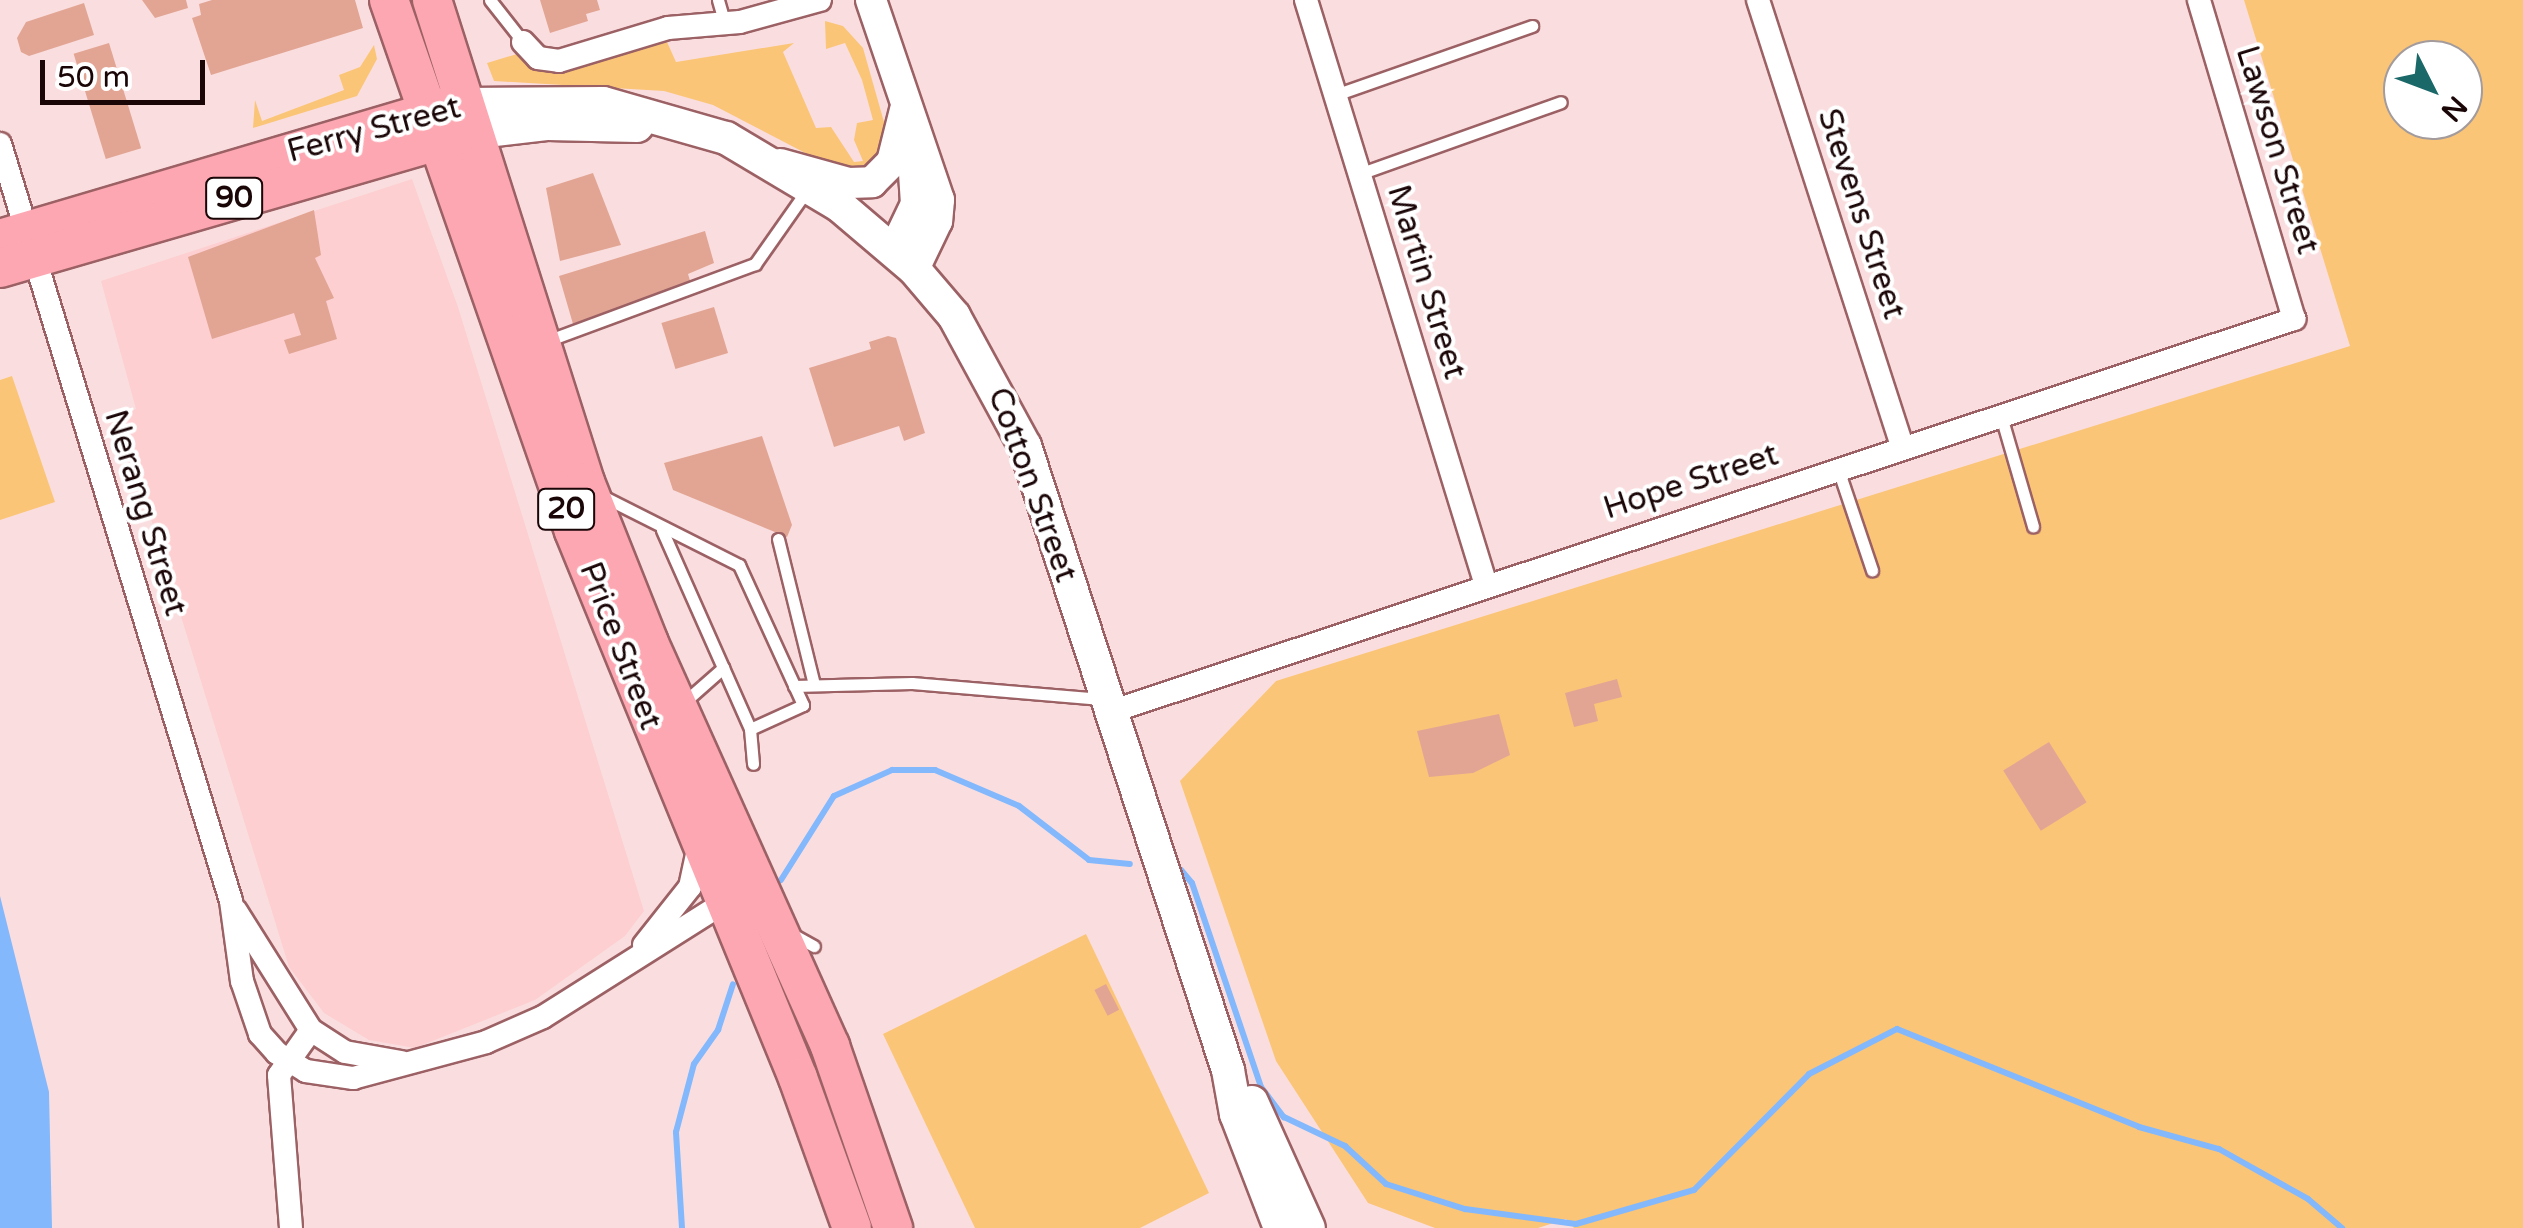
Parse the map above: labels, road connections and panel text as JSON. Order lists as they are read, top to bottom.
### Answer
{
  "streets": {
    "main road": [
      "Ferry Street",
      "90",
      "Cotton Street",
      "20",
      "Price Street"
    ],
    "street": [
      "Lawson Street",
      "Stevens Street",
      "Martin Street",
      "Hope Street",
      "Nerang Street"
    ]
  },
  "crossings": [
    ["Ferry Street", "Cotton Street"],
    ["Ferry Street", "Nerang Street"],
    ["Ferry Street", "Price Street"],
    ["Lawson Street", "Hope Street"],
    ["Stevens Street", "Hope Street"],
    ["Martin Street", "Hope Street"],
    ["Hope Street", "Cotton Street"]
  ],
  "scale_bar": "50 m",
  "north": "bottom right"
}
